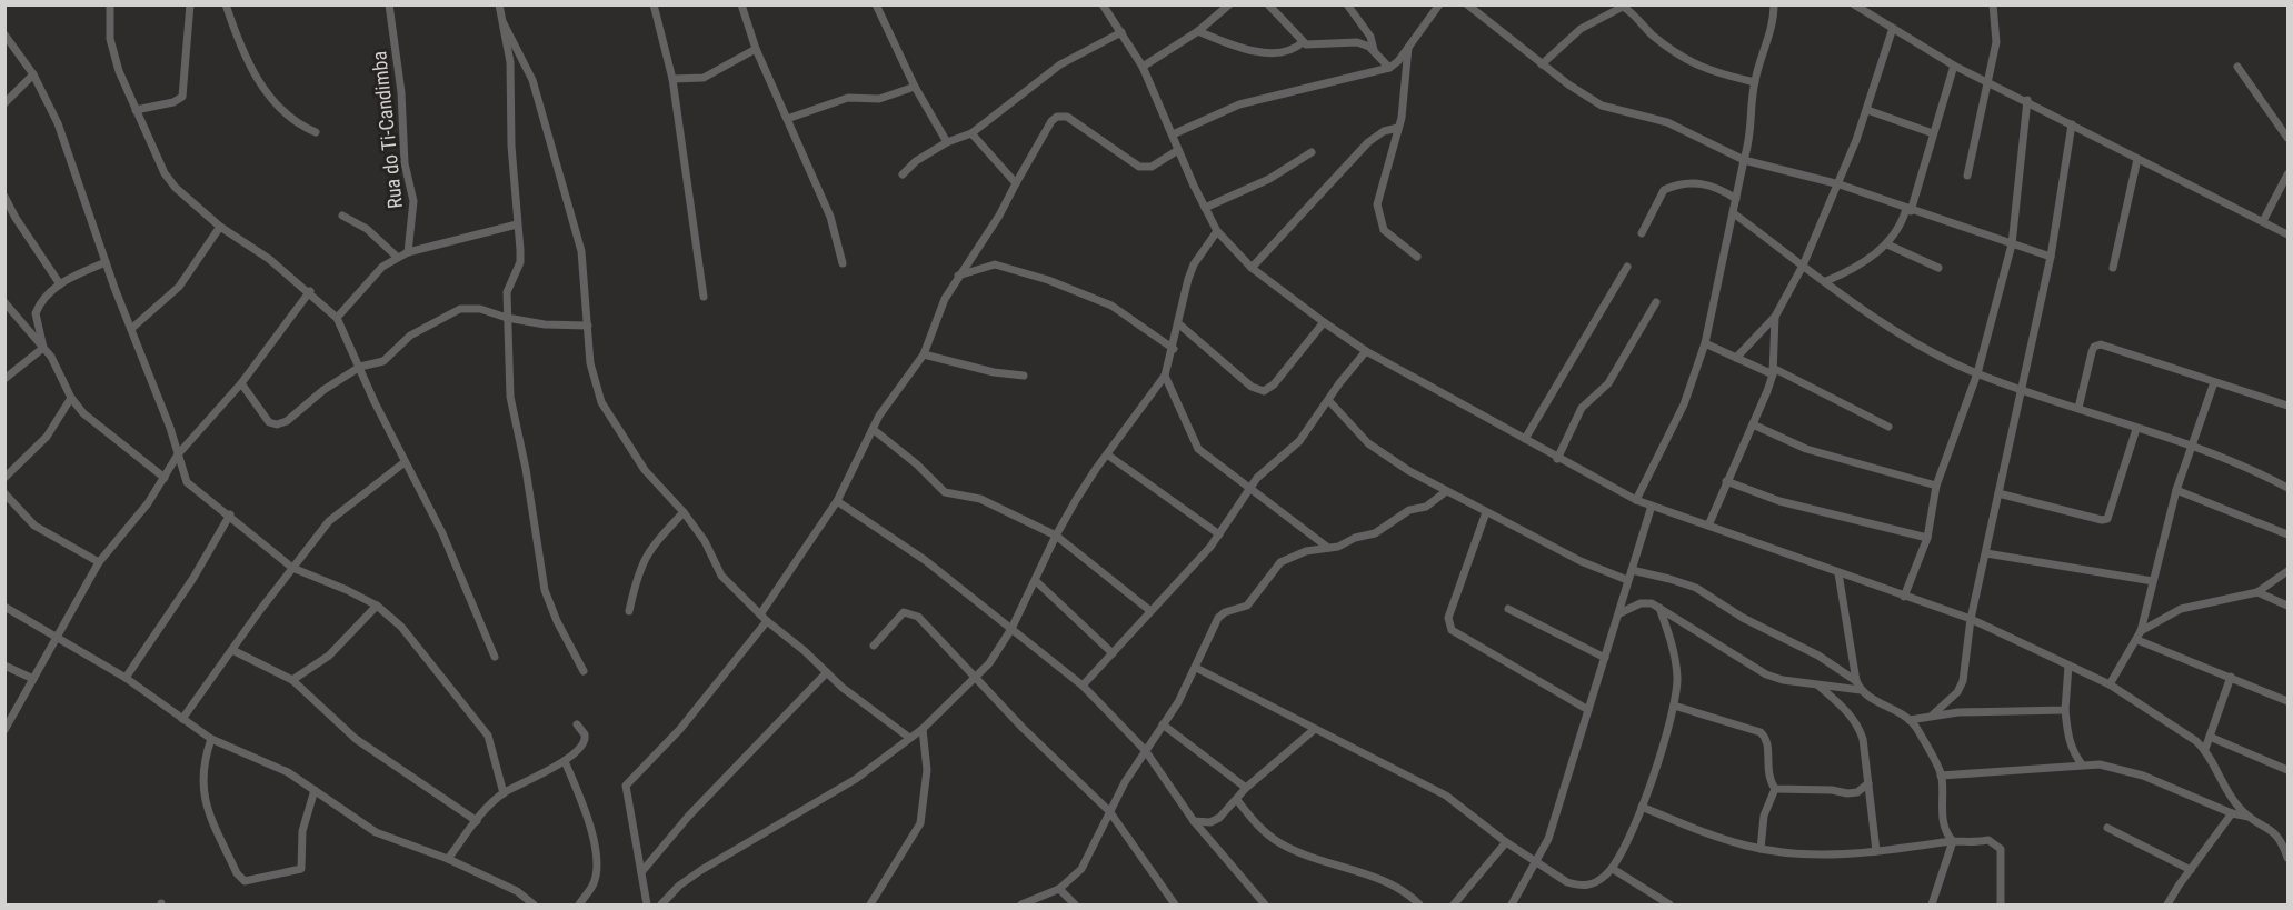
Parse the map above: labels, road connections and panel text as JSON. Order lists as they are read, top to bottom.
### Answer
{
  "streets": {
    "street": ["Rua do Ti-Candimba"]
  }
}
